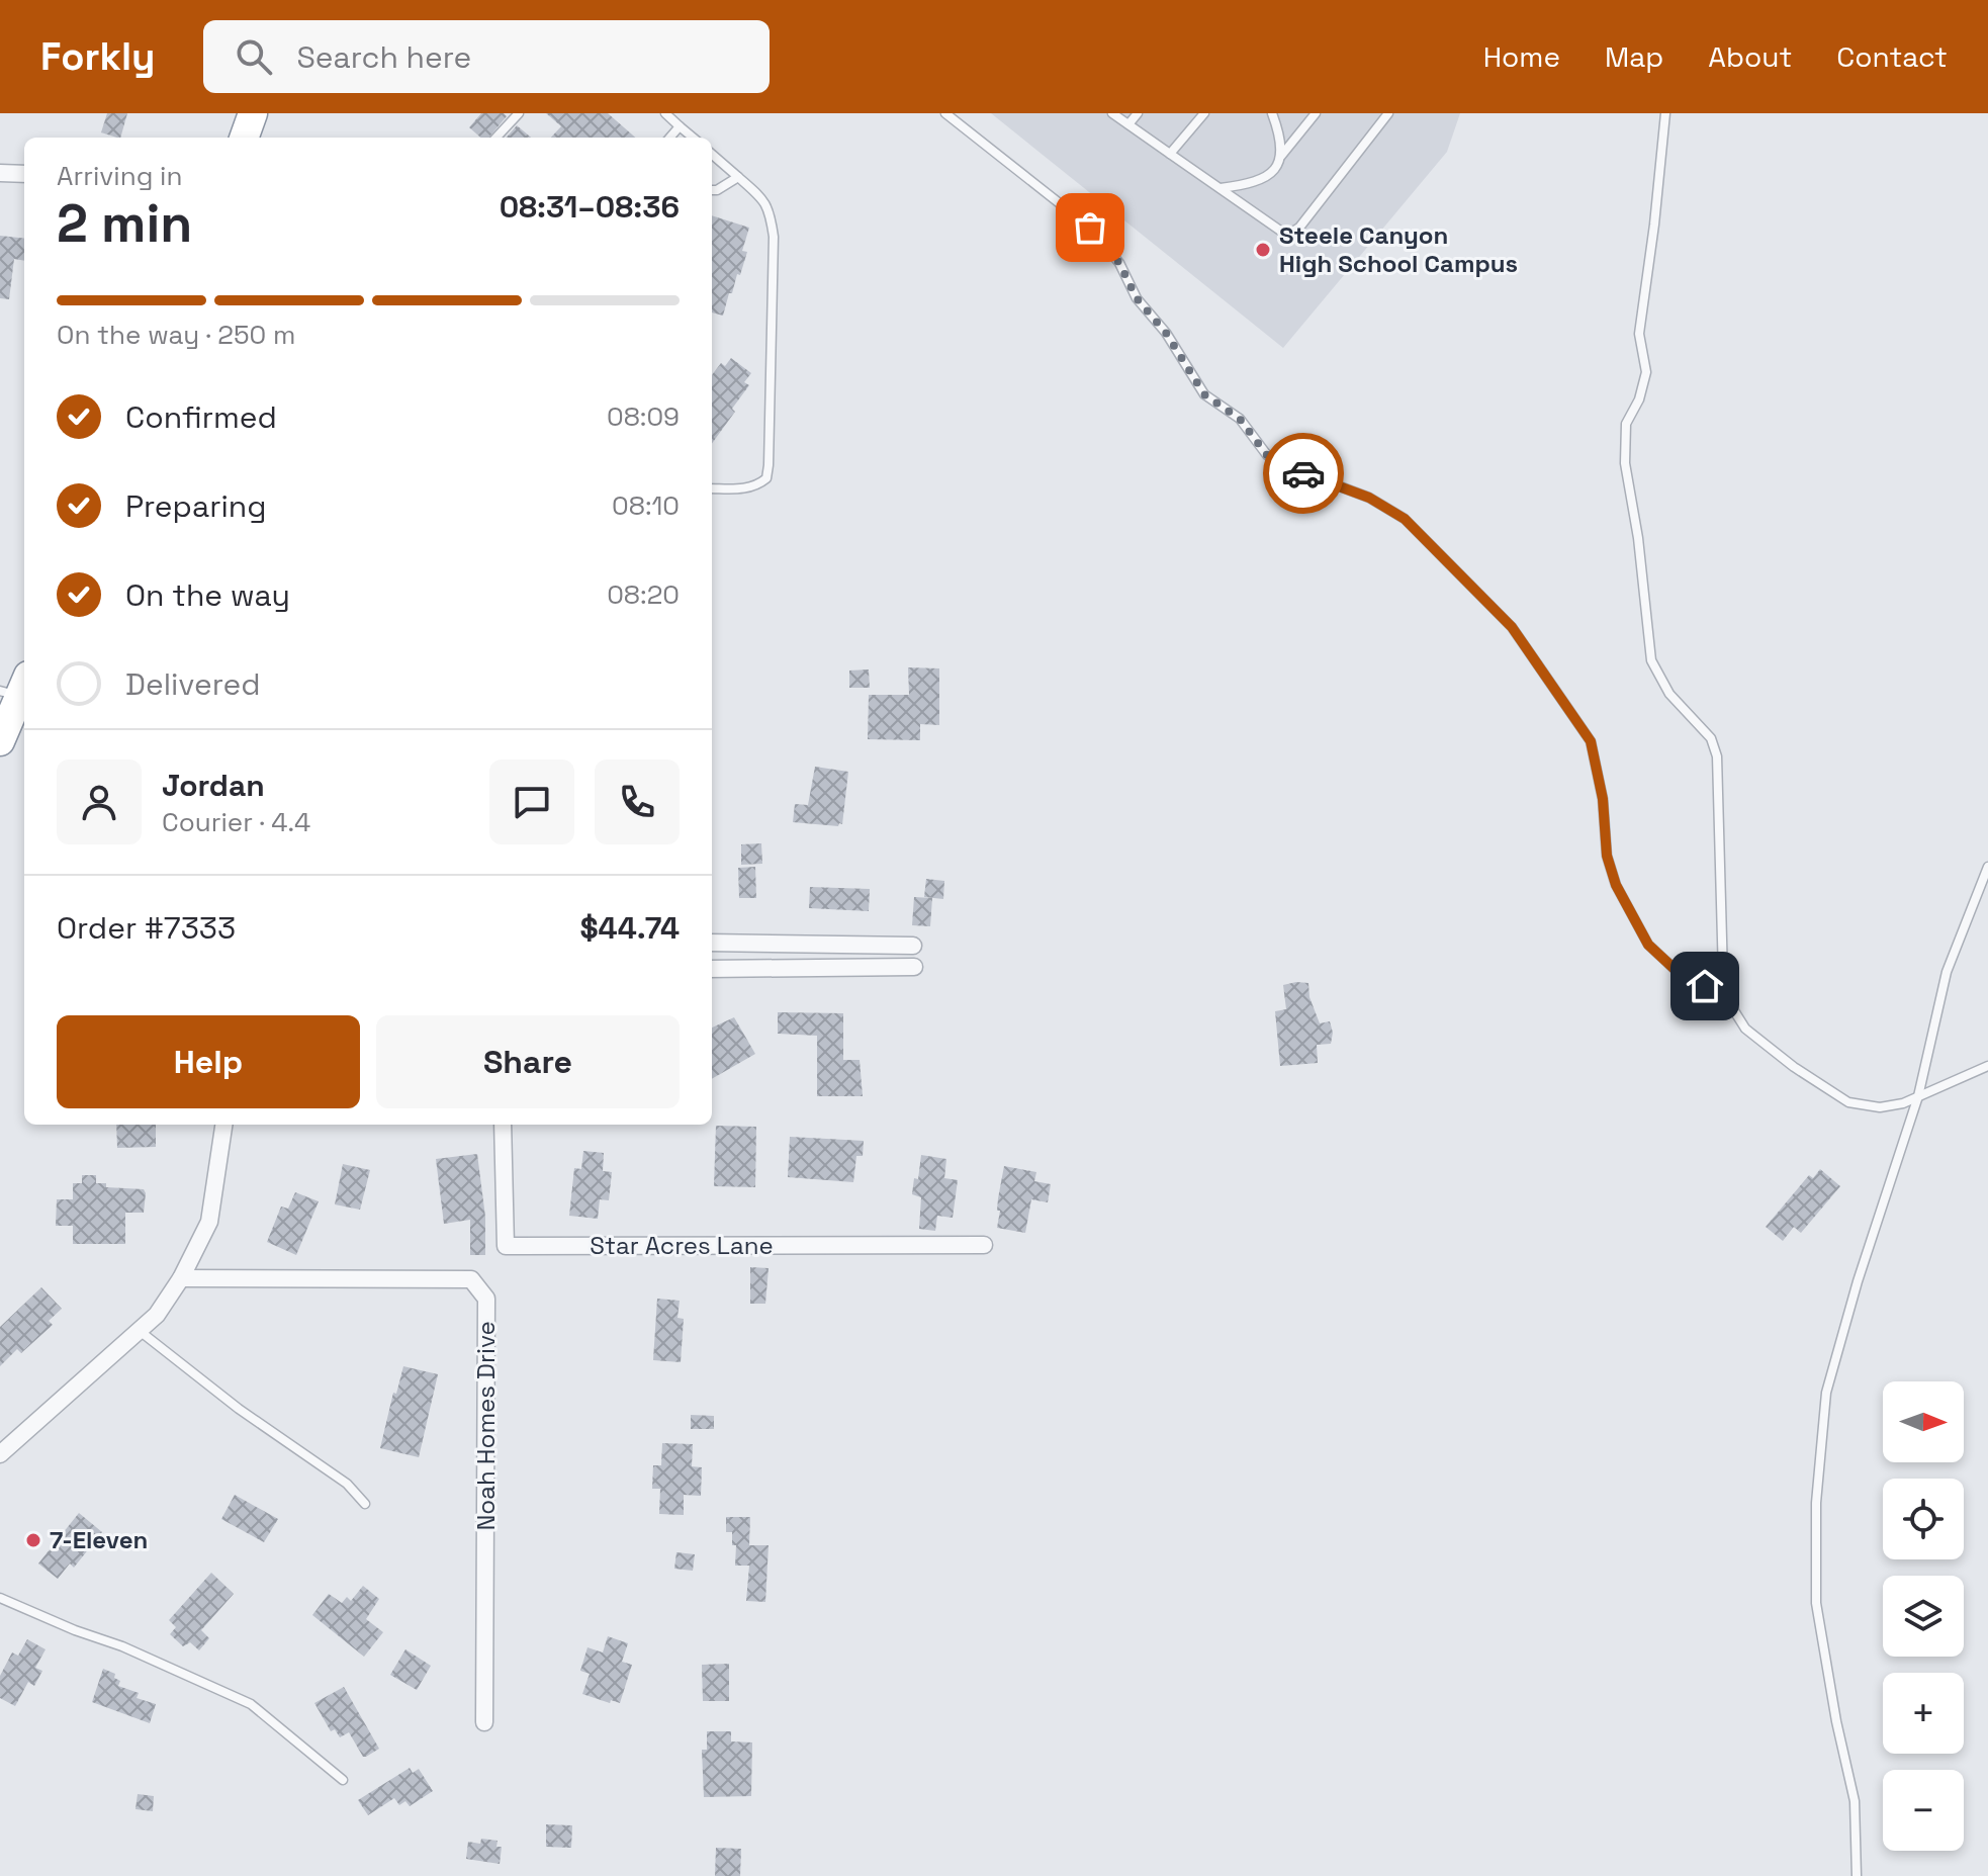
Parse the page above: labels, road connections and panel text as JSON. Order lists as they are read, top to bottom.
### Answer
{
  "streets": {
    "street": ["Star Acres Lane", "Noah Homes Drive"]
  },
  "places": ["Steele Canyon High School Campus", "7-Eleven"],
  "north": "right",
  "page": {
    "header": "Forkly",
    "search": "Search here",
    "nav": [
      "Home",
      "Map",
      "About",
      "Contact"
    ],
    "heading": ["2 min", "Arriving in", "08:31–08:36"],
    "panel": [
      "Jordan",
      "Courier · 4.4",
      "Order #7333",
      "$44.74"
    ],
    "bar": "On the way · 250 m",
    "list": [
      ["Confirmed", "08:09"],
      ["Preparing", "08:10"],
      ["On the way", "08:20"],
      "Delivered"
    ],
    "buttons": ["Help", "Share"],
    "map_buttons": ["+", "−"]
  }
}
